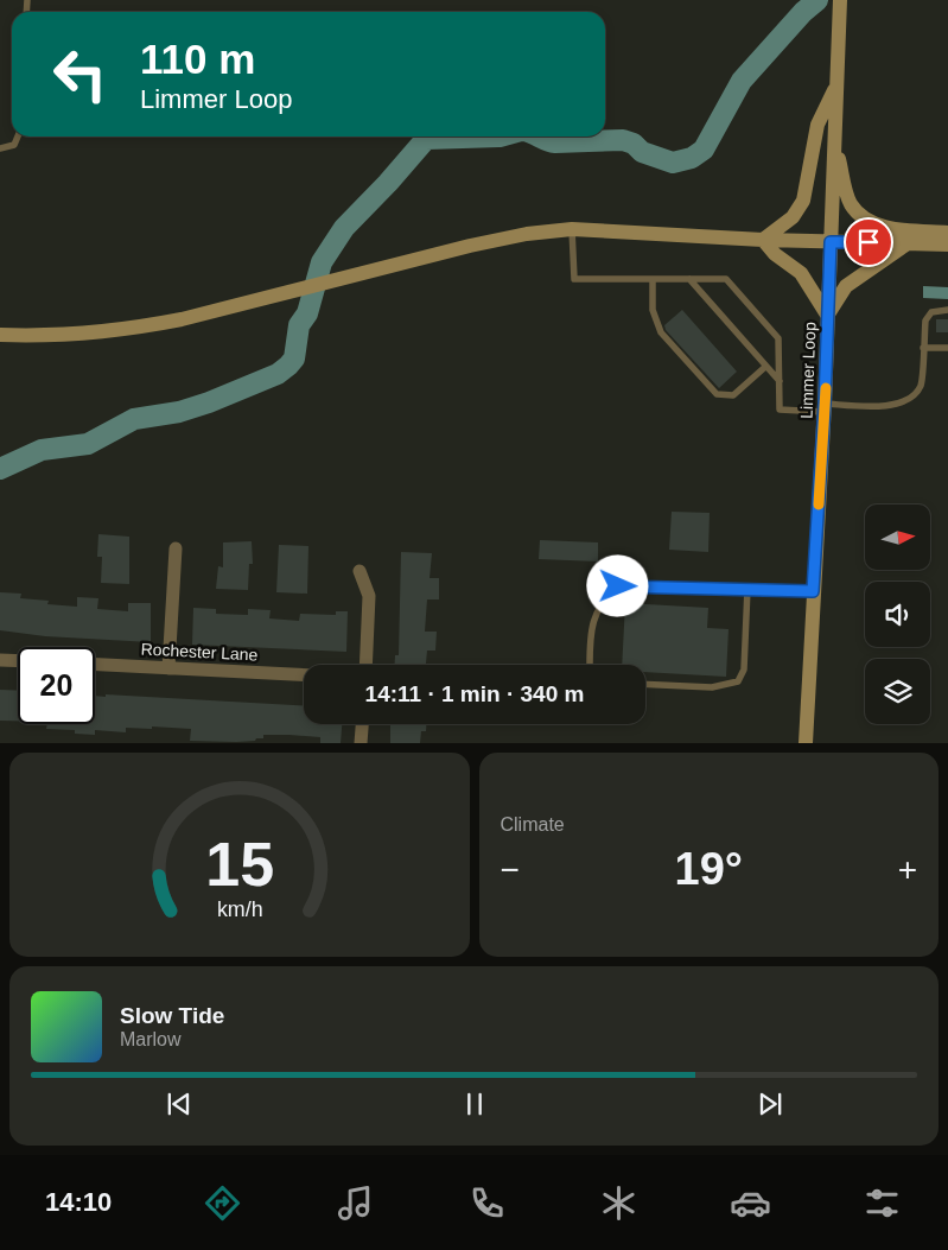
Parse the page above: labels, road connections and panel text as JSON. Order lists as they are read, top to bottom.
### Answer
{
  "streets": {
    "main road": ["Limmer Loop"],
    "street": ["Rochester Lane"]
  },
  "north": "right",
  "page": {
    "turn": ["110 m", "Limmer Loop"],
    "limit": "20",
    "trip": "14:11 · 1 min · 340 m",
    "tile": "Climate",
    "heat": ["−", "19°", "+"],
    "song": ["Slow Tide", "Marlow"],
    "tabs": "14:10",
    "gauge": ["15", "km/h"]
  }
}
